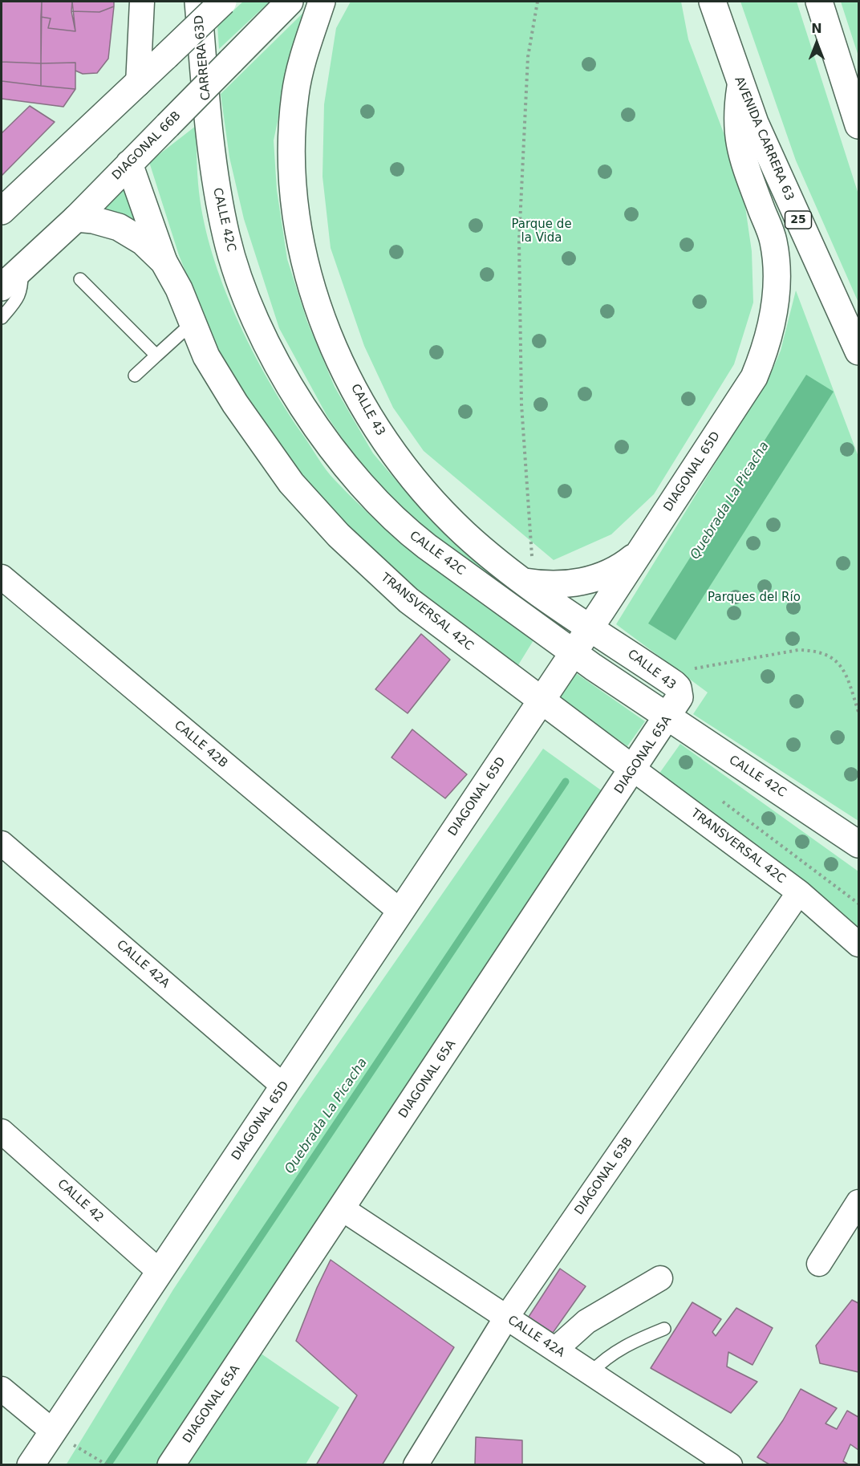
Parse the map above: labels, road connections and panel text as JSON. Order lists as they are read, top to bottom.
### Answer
{
  "streets": {
    "main road": [
      "CARRERA 63D",
      "AVENIDA CARRERA 63",
      "DIAGONAL 66B",
      "CALLE 42C",
      "25",
      "CALLE 43",
      "DIAGONAL 65D",
      "TRANSVERSAL 42C",
      "DIAGONAL 65A"
    ],
    "street": [
      "CALLE 42B",
      "CALLE 42A",
      "DIAGONAL 63B",
      "CALLE 42"
    ]
  },
  "crossings": [
    ["CARRERA 63D", "CALLE 42C"],
    ["AVENIDA CARRERA 63", "DIAGONAL 65D"],
    ["DIAGONAL 66B", "TRANSVERSAL 42C"],
    ["CALLE 42C", "DIAGONAL 65D"],
    ["CALLE 42C", "DIAGONAL 65A"],
    ["CALLE 43", "DIAGONAL 65D"],
    ["CALLE 43", "DIAGONAL 65A"],
    ["DIAGONAL 65D", "TRANSVERSAL 42C"],
    ["DIAGONAL 65D", "CALLE 42B"],
    ["DIAGONAL 65D", "CALLE 42A"],
    ["DIAGONAL 65D", "CALLE 42"],
    ["TRANSVERSAL 42C", "DIAGONAL 65A"],
    ["TRANSVERSAL 42C", "DIAGONAL 63B"],
    ["DIAGONAL 65A", "CALLE 42A"],
    ["CALLE 42A", "DIAGONAL 63B"]
  ],
  "water": ["Quebrada La Picacha"],
  "parks": ["Parque de la Vida", "Parques del Río"],
  "north": "top"
}
